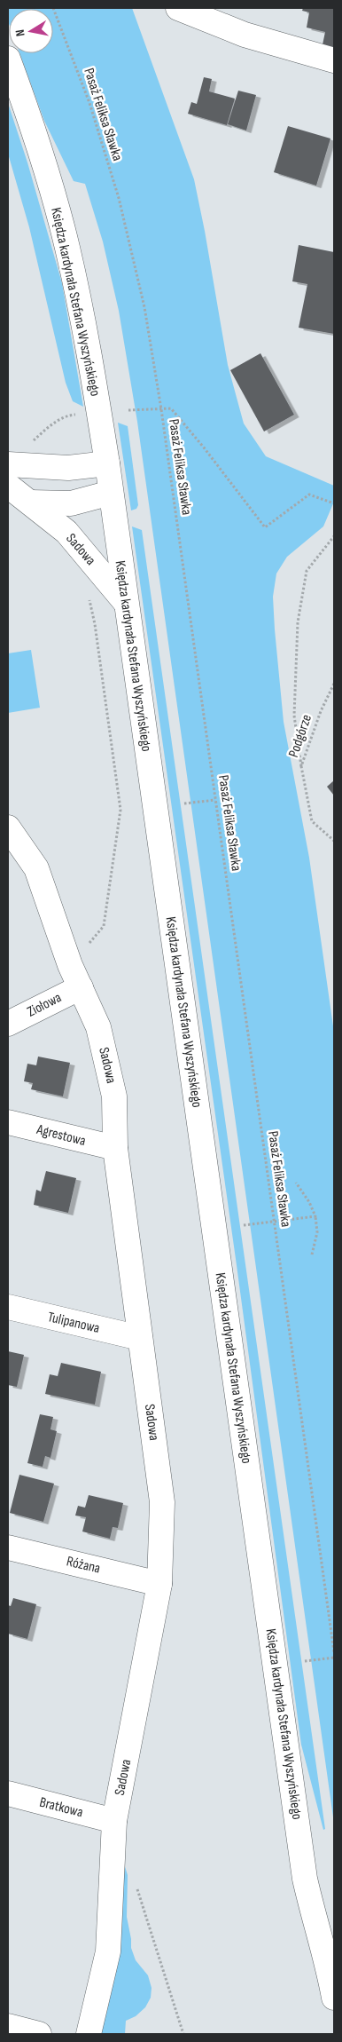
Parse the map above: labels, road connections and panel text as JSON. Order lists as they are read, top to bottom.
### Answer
{
  "streets": {
    "street": [
      "Księdza kardynała Stefana Wyszyńskiego",
      "Sadowa",
      "Ziołowa",
      "Agrestowa",
      "Tulipanowa",
      "Różana",
      "Bratkowa"
    ],
    "path": ["Pasaż Feliksa Sławka", "Podgórze"]
  },
  "crossings": [
    ["Księdza kardynała Stefana Wyszyńskiego", "Sadowa"],
    ["Sadowa", "Ziołowa"],
    ["Sadowa", "Agrestowa"],
    ["Sadowa", "Tulipanowa"],
    ["Sadowa", "Różana"],
    ["Sadowa", "Bratkowa"]
  ],
  "north": "left"
}
